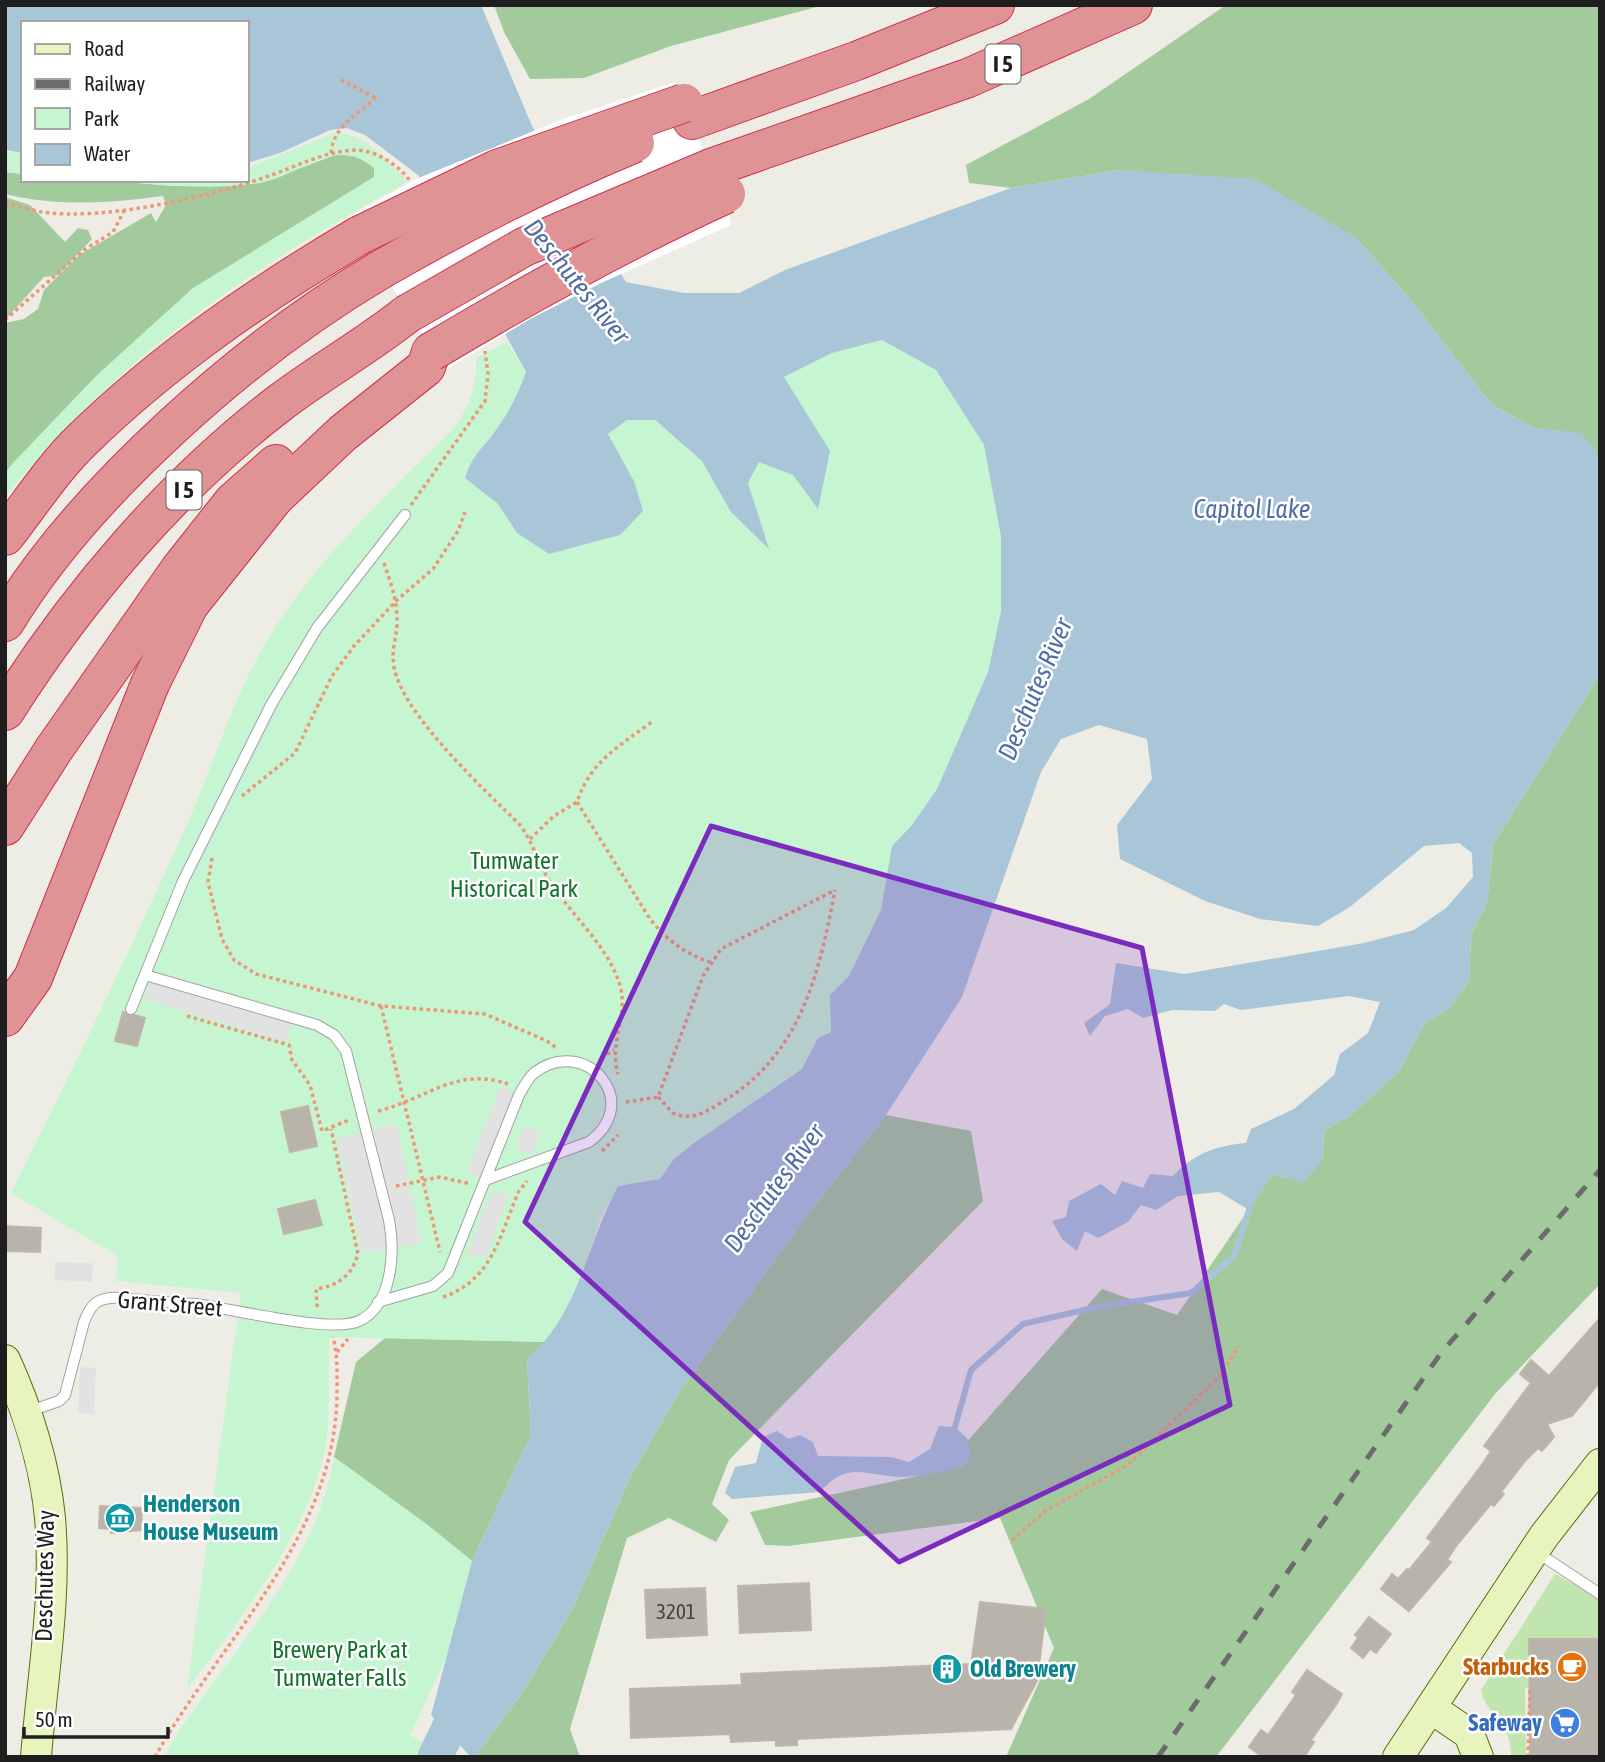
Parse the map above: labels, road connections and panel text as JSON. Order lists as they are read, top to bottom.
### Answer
{
  "streets": {
    "highway": ["I 5"],
    "main road": ["Deschutes Way"],
    "lane": ["Grant Street"]
  },
  "crossings": [
    ["Grant Street", "Deschutes Way"]
  ],
  "water": ["Deschutes River", "Capitol Lake"],
  "parks": ["Tumwater Historical Park", "Brewery Park at Tumwater Falls"],
  "places": {
    "museum": ["Henderson House Museum"],
    "cafe": ["Starbucks"],
    "building": ["Old Brewery"],
    "supermarket": ["Safeway"]
  },
  "house_numbers": ["3201"],
  "legend": [
    "Road",
    "Railway",
    "Park",
    "Water"
  ],
  "scale_bar": "50 m"
}
